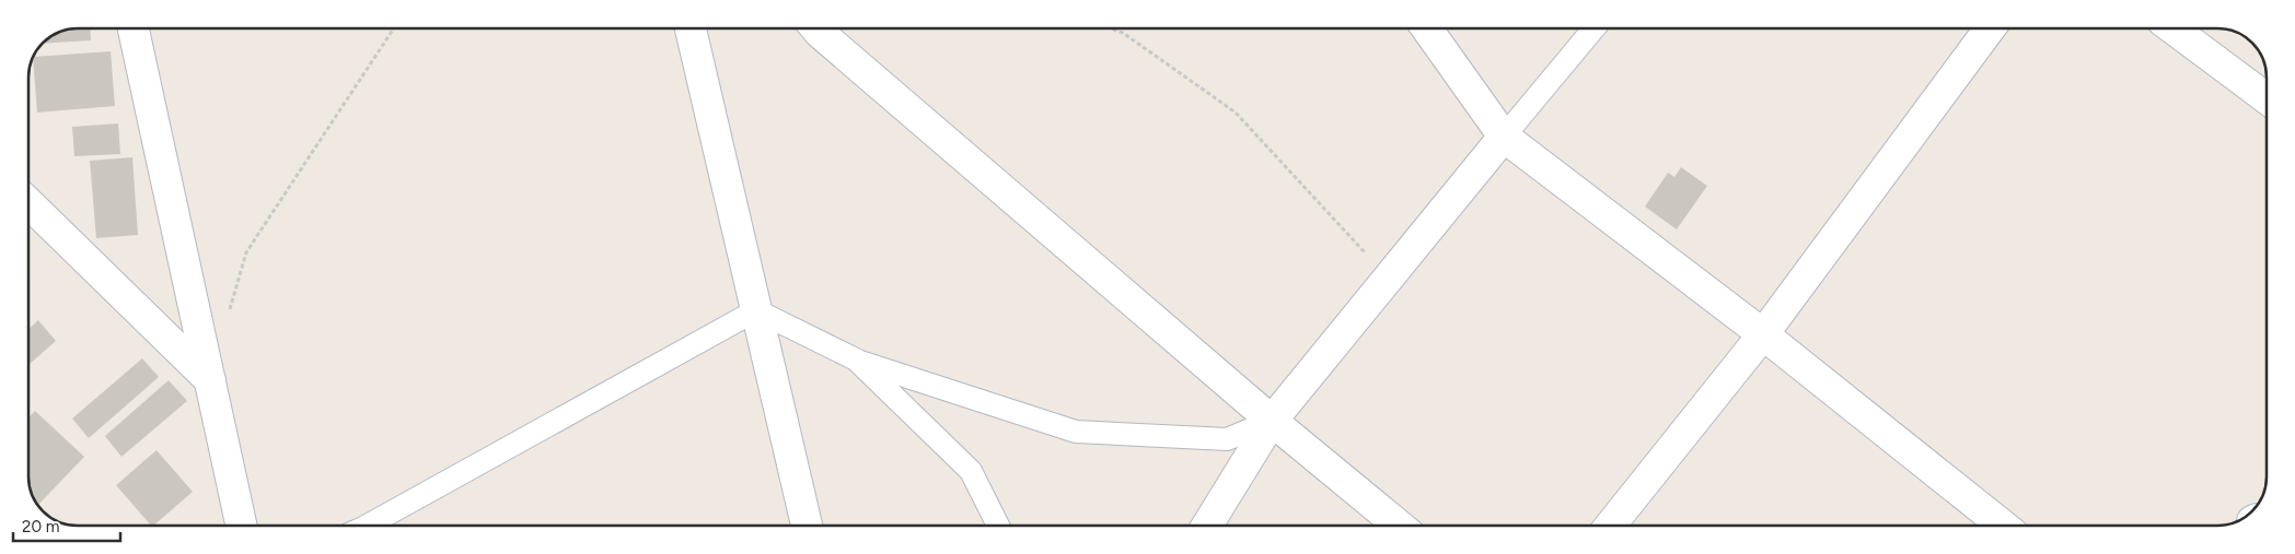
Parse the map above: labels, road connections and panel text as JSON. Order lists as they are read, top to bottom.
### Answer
{
  "scale_bar": "20 m"
}
